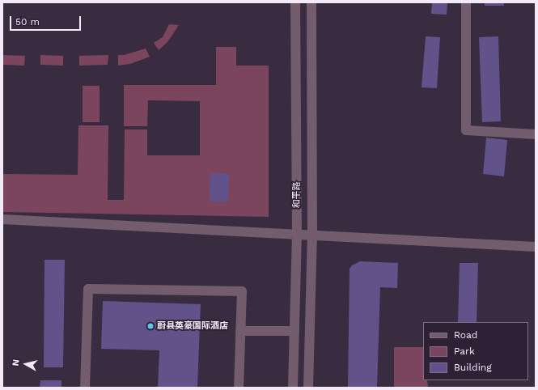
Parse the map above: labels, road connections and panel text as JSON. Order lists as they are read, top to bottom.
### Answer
{
  "streets": {
    "street": ["和平路"]
  },
  "places": ["蔚县英豪国际酒店"],
  "legend": ["Road", "Park", "Building"],
  "scale_bar": "50 m",
  "north": "left"
}
